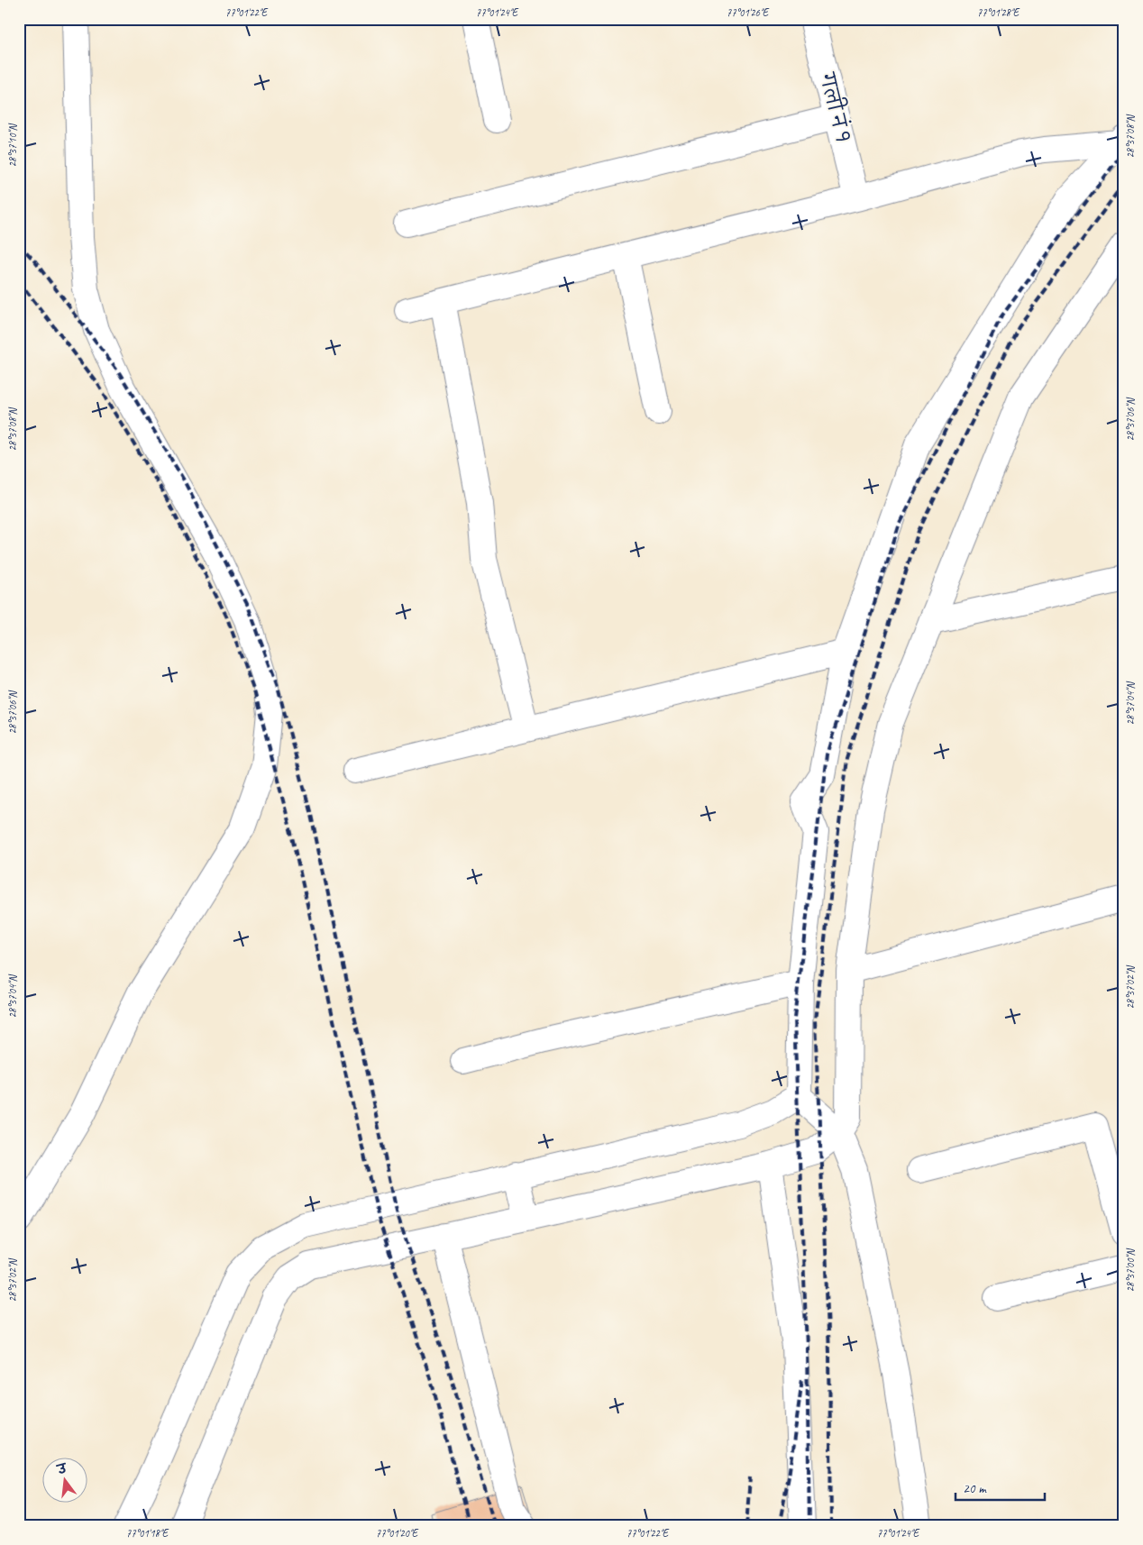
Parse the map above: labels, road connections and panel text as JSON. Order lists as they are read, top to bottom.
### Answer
{
  "streets": {
    "street": ["गली नं १"]
  },
  "scale_bar": "20 m",
  "north": "top",
  "coordinates": [
    "77°01'22\"E",
    "77°01'24\"E",
    "77°01'26\"E",
    "77°01'28\"E",
    "28°37'08\"N",
    "28°37'10\"N",
    "28°37'06\"N",
    "28°37'04\"N",
    "28°37'02\"N",
    "28°37'00\"N",
    "77°01'18\"E",
    "77°01'20\"E"
  ]
}
